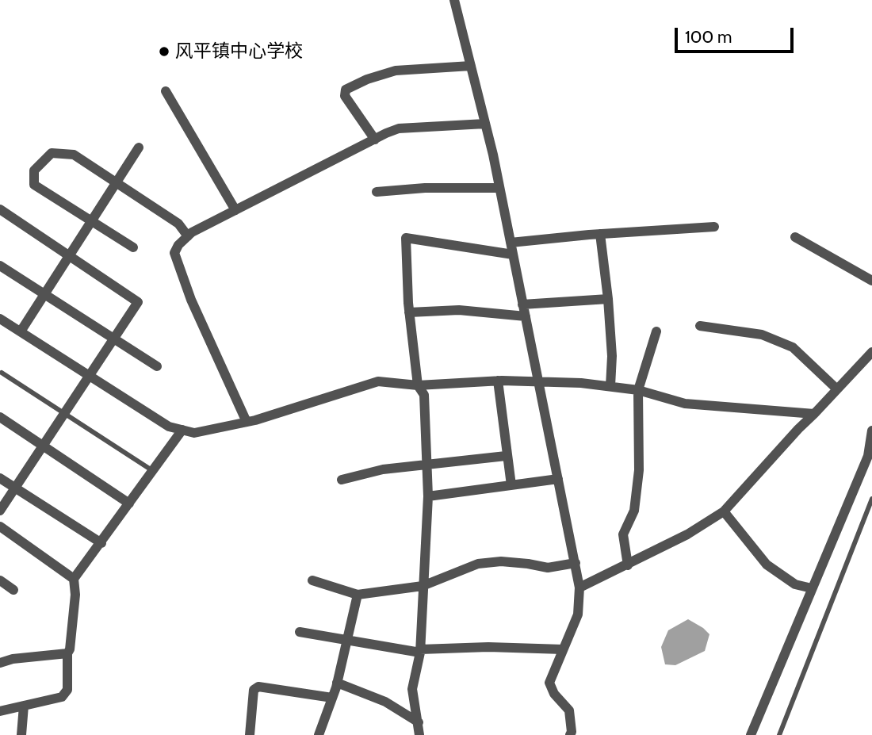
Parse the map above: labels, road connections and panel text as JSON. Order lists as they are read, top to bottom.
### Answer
{
  "places": ["风平镇中心学校"],
  "scale_bar": "100 m"
}
